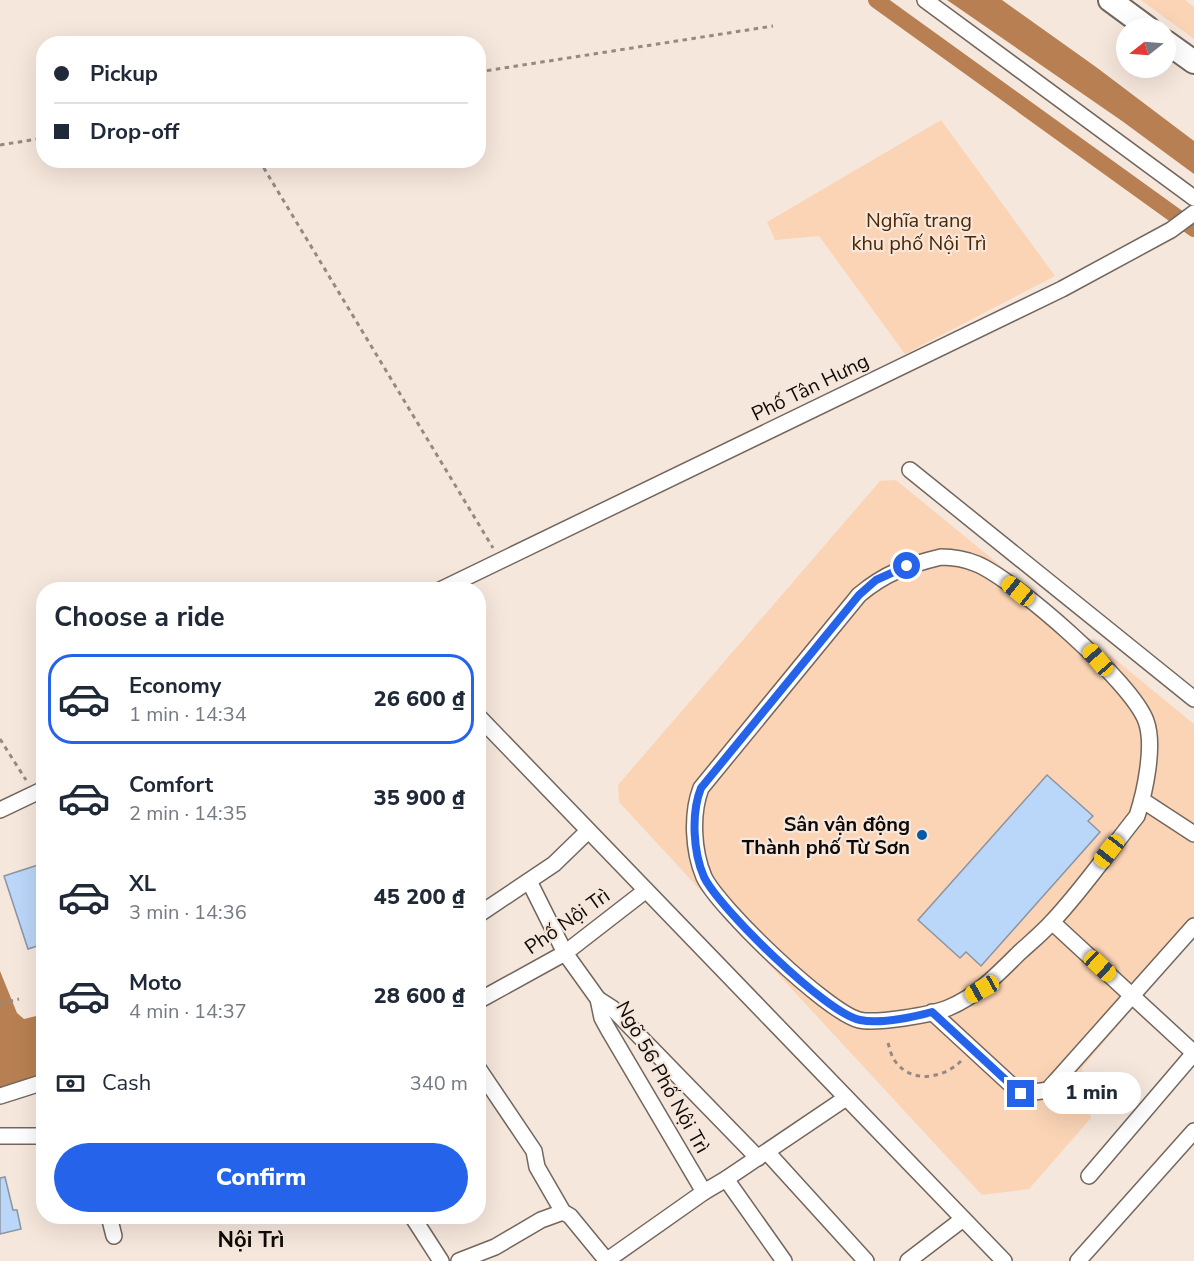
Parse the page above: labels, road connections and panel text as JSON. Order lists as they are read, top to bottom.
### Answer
{
  "streets": {
    "street": ["Phố Tân Hưng", "Phố Nội Trì", "Ngõ 56 Phố Nội Trì"]
  },
  "crossings": [
    ["Phố Nội Trì", "Ngõ 56 Phố Nội Trì"]
  ],
  "districts": ["Nội Trì"],
  "parks": ["Nghĩa trang khu phố Nội Trì"],
  "places": ["Sân vận động Thành phố Từ Sơn"],
  "north": "left",
  "page": {
    "banner": ["Pickup", "Drop-off"],
    "heading": "Choose a ride",
    "list": [
      {
        "name": "Economy",
        "note": "1 min · 14:34",
        "value": "26 600 ₫"
      },
      {
        "name": "Comfort",
        "note": "2 min · 14:35",
        "value": "35 900 ₫"
      },
      {
        "name": "XL",
        "note": "3 min · 14:36",
        "value": "45 200 ₫"
      },
      {
        "name": "Moto",
        "note": "4 min · 14:37",
        "value": "28 600 ₫"
      }
    ],
    "pay": ["Cash", "340 m"],
    "bubble": "1 min",
    "buttons": "Confirm"
  }
}
